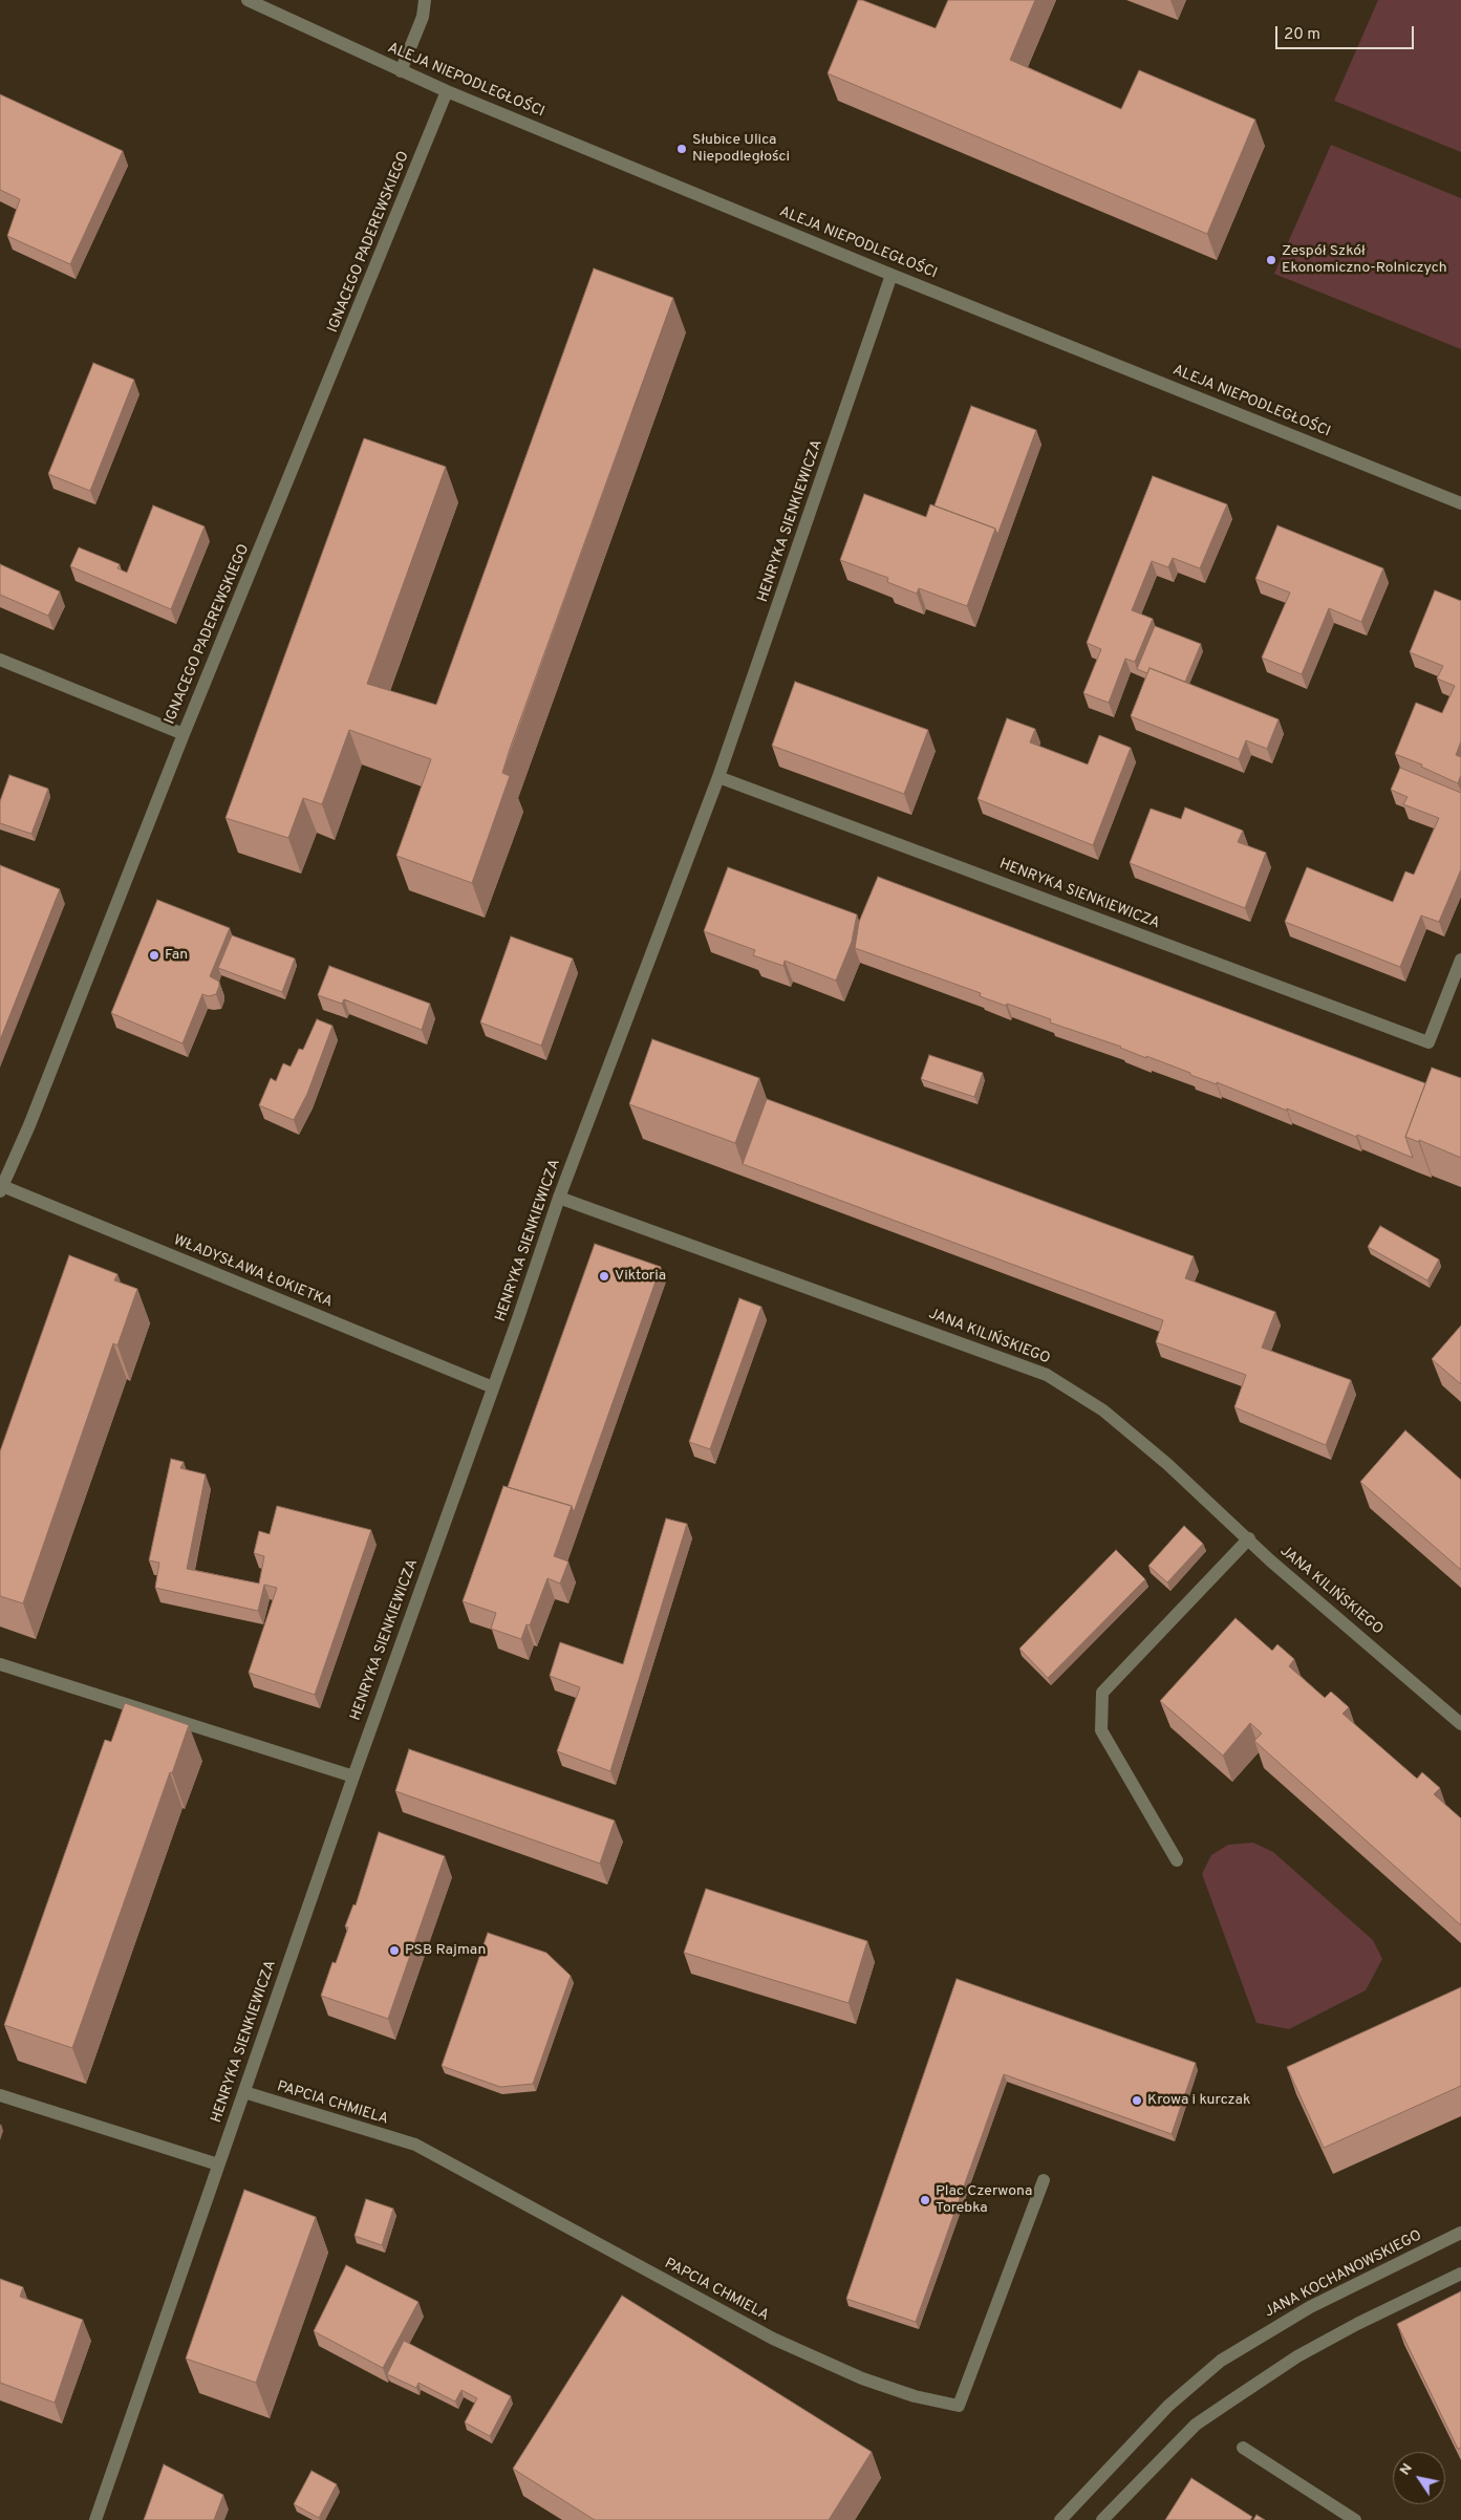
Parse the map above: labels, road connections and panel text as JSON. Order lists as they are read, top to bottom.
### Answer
{
  "streets": {
    "street": [
      "ALEJA NIEPODLEGŁOŚCI",
      "IGNACEGO PADEREWSKIEGO",
      "HENRYKA SIENKIEWICZA",
      "WŁADYSŁAWA ŁOKIETKA",
      "JANA KILIŃSKIEGO",
      "PAPCIA CHMIELA",
      "JANA KOCHANOWSKIEGO"
    ]
  },
  "crossings": [
    ["ALEJA NIEPODLEGŁOŚCI", "IGNACEGO PADEREWSKIEGO"],
    ["ALEJA NIEPODLEGŁOŚCI", "HENRYKA SIENKIEWICZA"],
    ["IGNACEGO PADEREWSKIEGO", "WŁADYSŁAWA ŁOKIETKA"],
    ["HENRYKA SIENKIEWICZA", "WŁADYSŁAWA ŁOKIETKA"],
    ["HENRYKA SIENKIEWICZA", "JANA KILIŃSKIEGO"],
    ["HENRYKA SIENKIEWICZA", "PAPCIA CHMIELA"]
  ],
  "places": [
    "Słubice Ulica Niepodległości",
    "Zespół Szkół Ekonomiczno-Rolniczych",
    "Fan",
    "Viktoria",
    "PSB Rajman",
    "Krowa i kurczak",
    "Plac Czerwona Torebka"
  ],
  "scale_bar": "20 m",
  "north": "top left"
}
